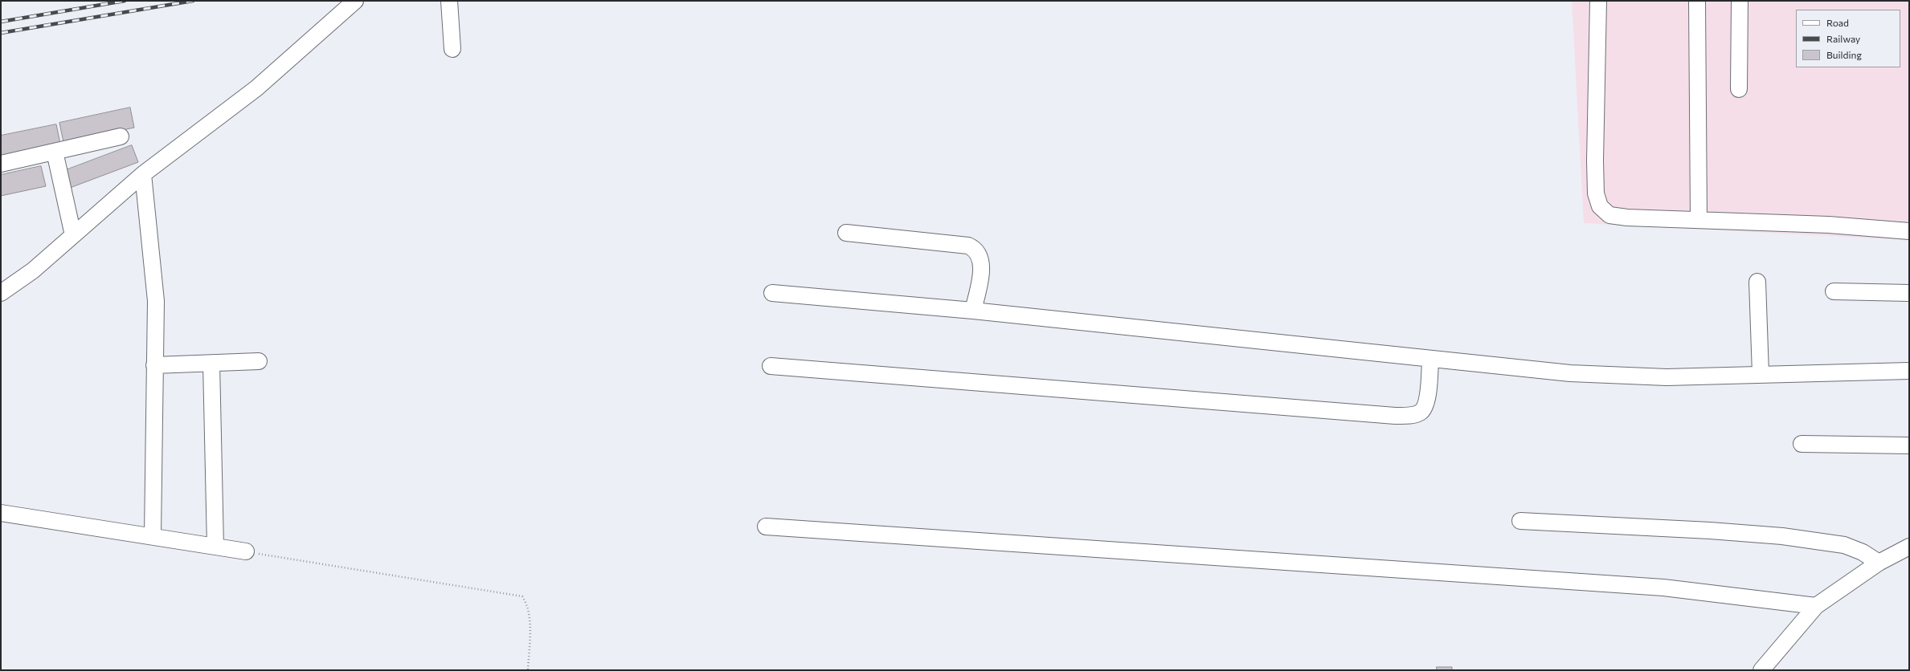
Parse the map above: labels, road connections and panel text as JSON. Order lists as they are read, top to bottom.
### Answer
{
  "legend": ["Road", "Railway", "Building"]
}
